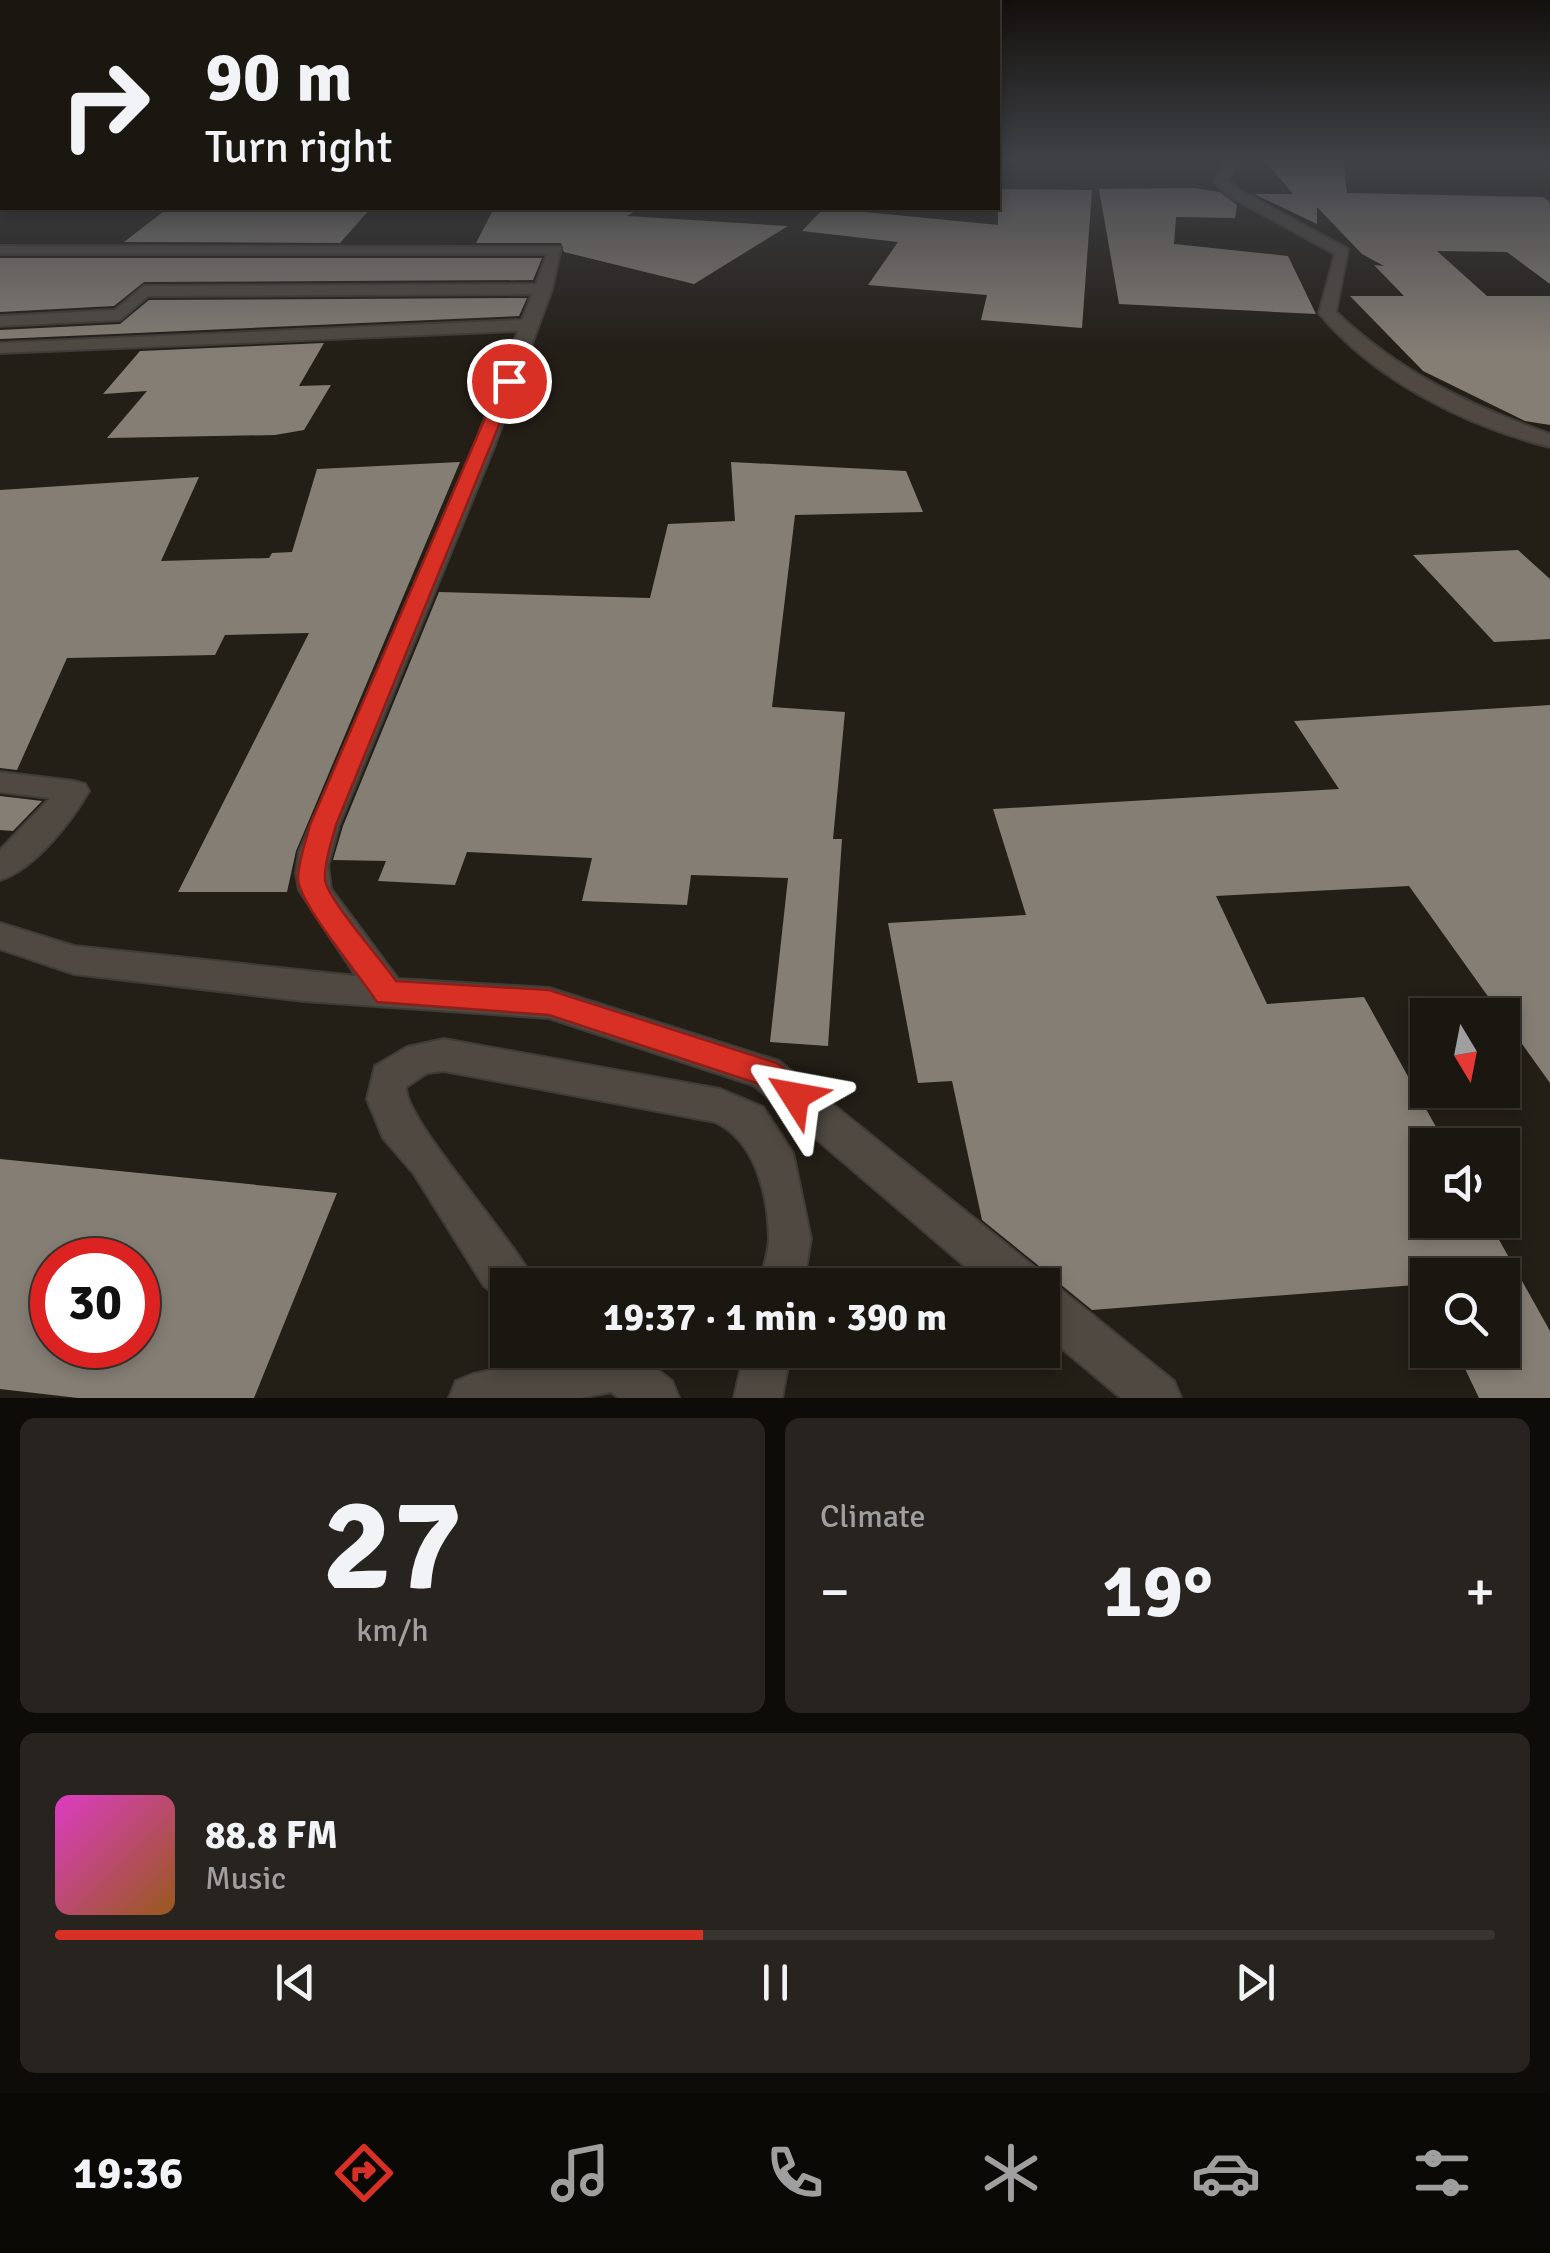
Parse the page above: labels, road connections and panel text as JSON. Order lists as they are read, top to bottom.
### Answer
{
  "north": "bottom",
  "page": {
    "turn": ["90 m", "Turn right"],
    "limit": "30",
    "trip": "19:37 · 1 min · 390 m",
    "tile": [
      ["27", "km/h"],
      "Climate"
    ],
    "heat": ["−", "19°", "+"],
    "song": ["88.8 FM", "Music"],
    "tabs": "19:36"
  }
}
